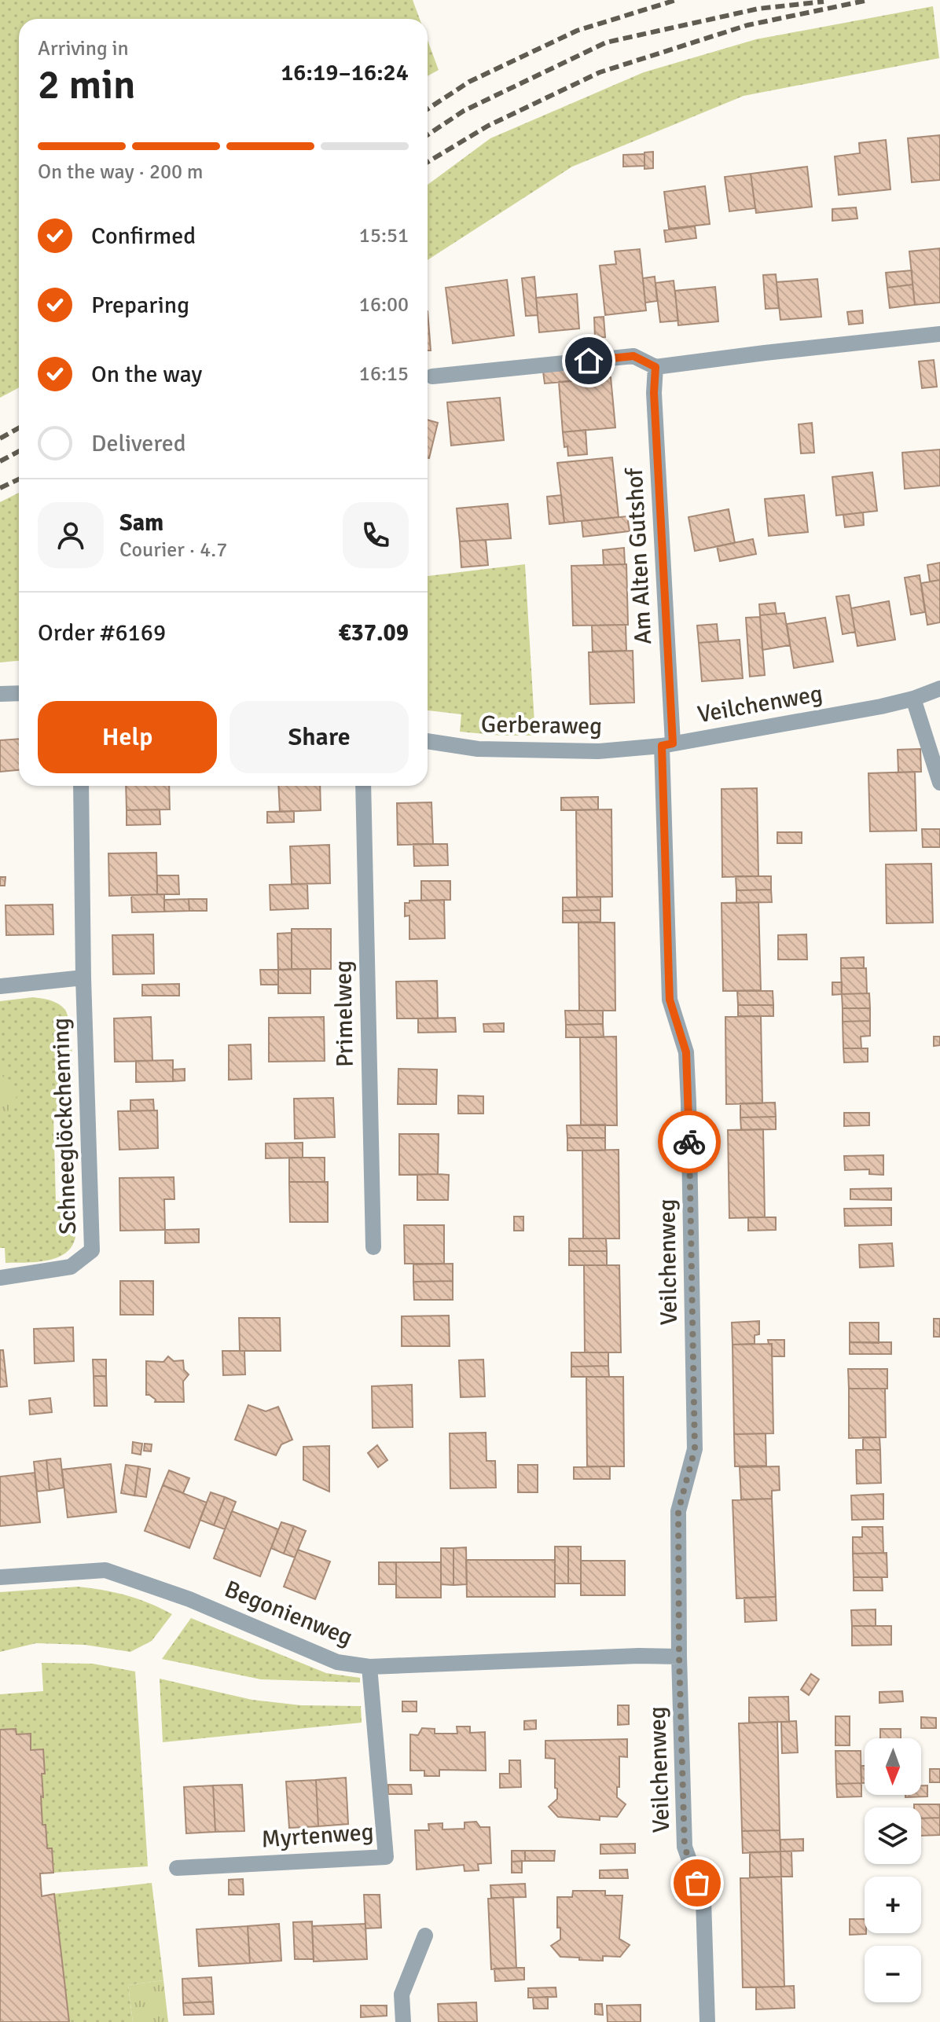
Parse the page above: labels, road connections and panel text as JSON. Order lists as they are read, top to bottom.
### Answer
{
  "streets": {
    "street": [
      "Am Alten Gutshof",
      "Veilchenweg",
      "Gerberaweg",
      "Primelweg",
      "Schneeglöckchenring",
      "Begonienweg",
      "Myrtenweg"
    ]
  },
  "crossings": [
    ["Am Alten Gutshof", "Veilchenweg"],
    ["Am Alten Gutshof", "Gerberaweg"],
    ["Veilchenweg", "Gerberaweg"],
    ["Veilchenweg", "Begonienweg"],
    ["Begonienweg", "Myrtenweg"]
  ],
  "north": "bottom",
  "page": {
    "heading": ["2 min", "Arriving in", "16:19–16:24"],
    "panel": [
      "Sam",
      "Courier · 4.7",
      "Order #6169",
      "€37.09"
    ],
    "bar": "On the way · 200 m",
    "list": [
      ["Confirmed", "15:51"],
      ["Preparing", "16:00"],
      ["On the way", "16:15"],
      "Delivered"
    ],
    "buttons": ["Help", "Share"],
    "map_buttons": ["+", "−"]
  }
}
